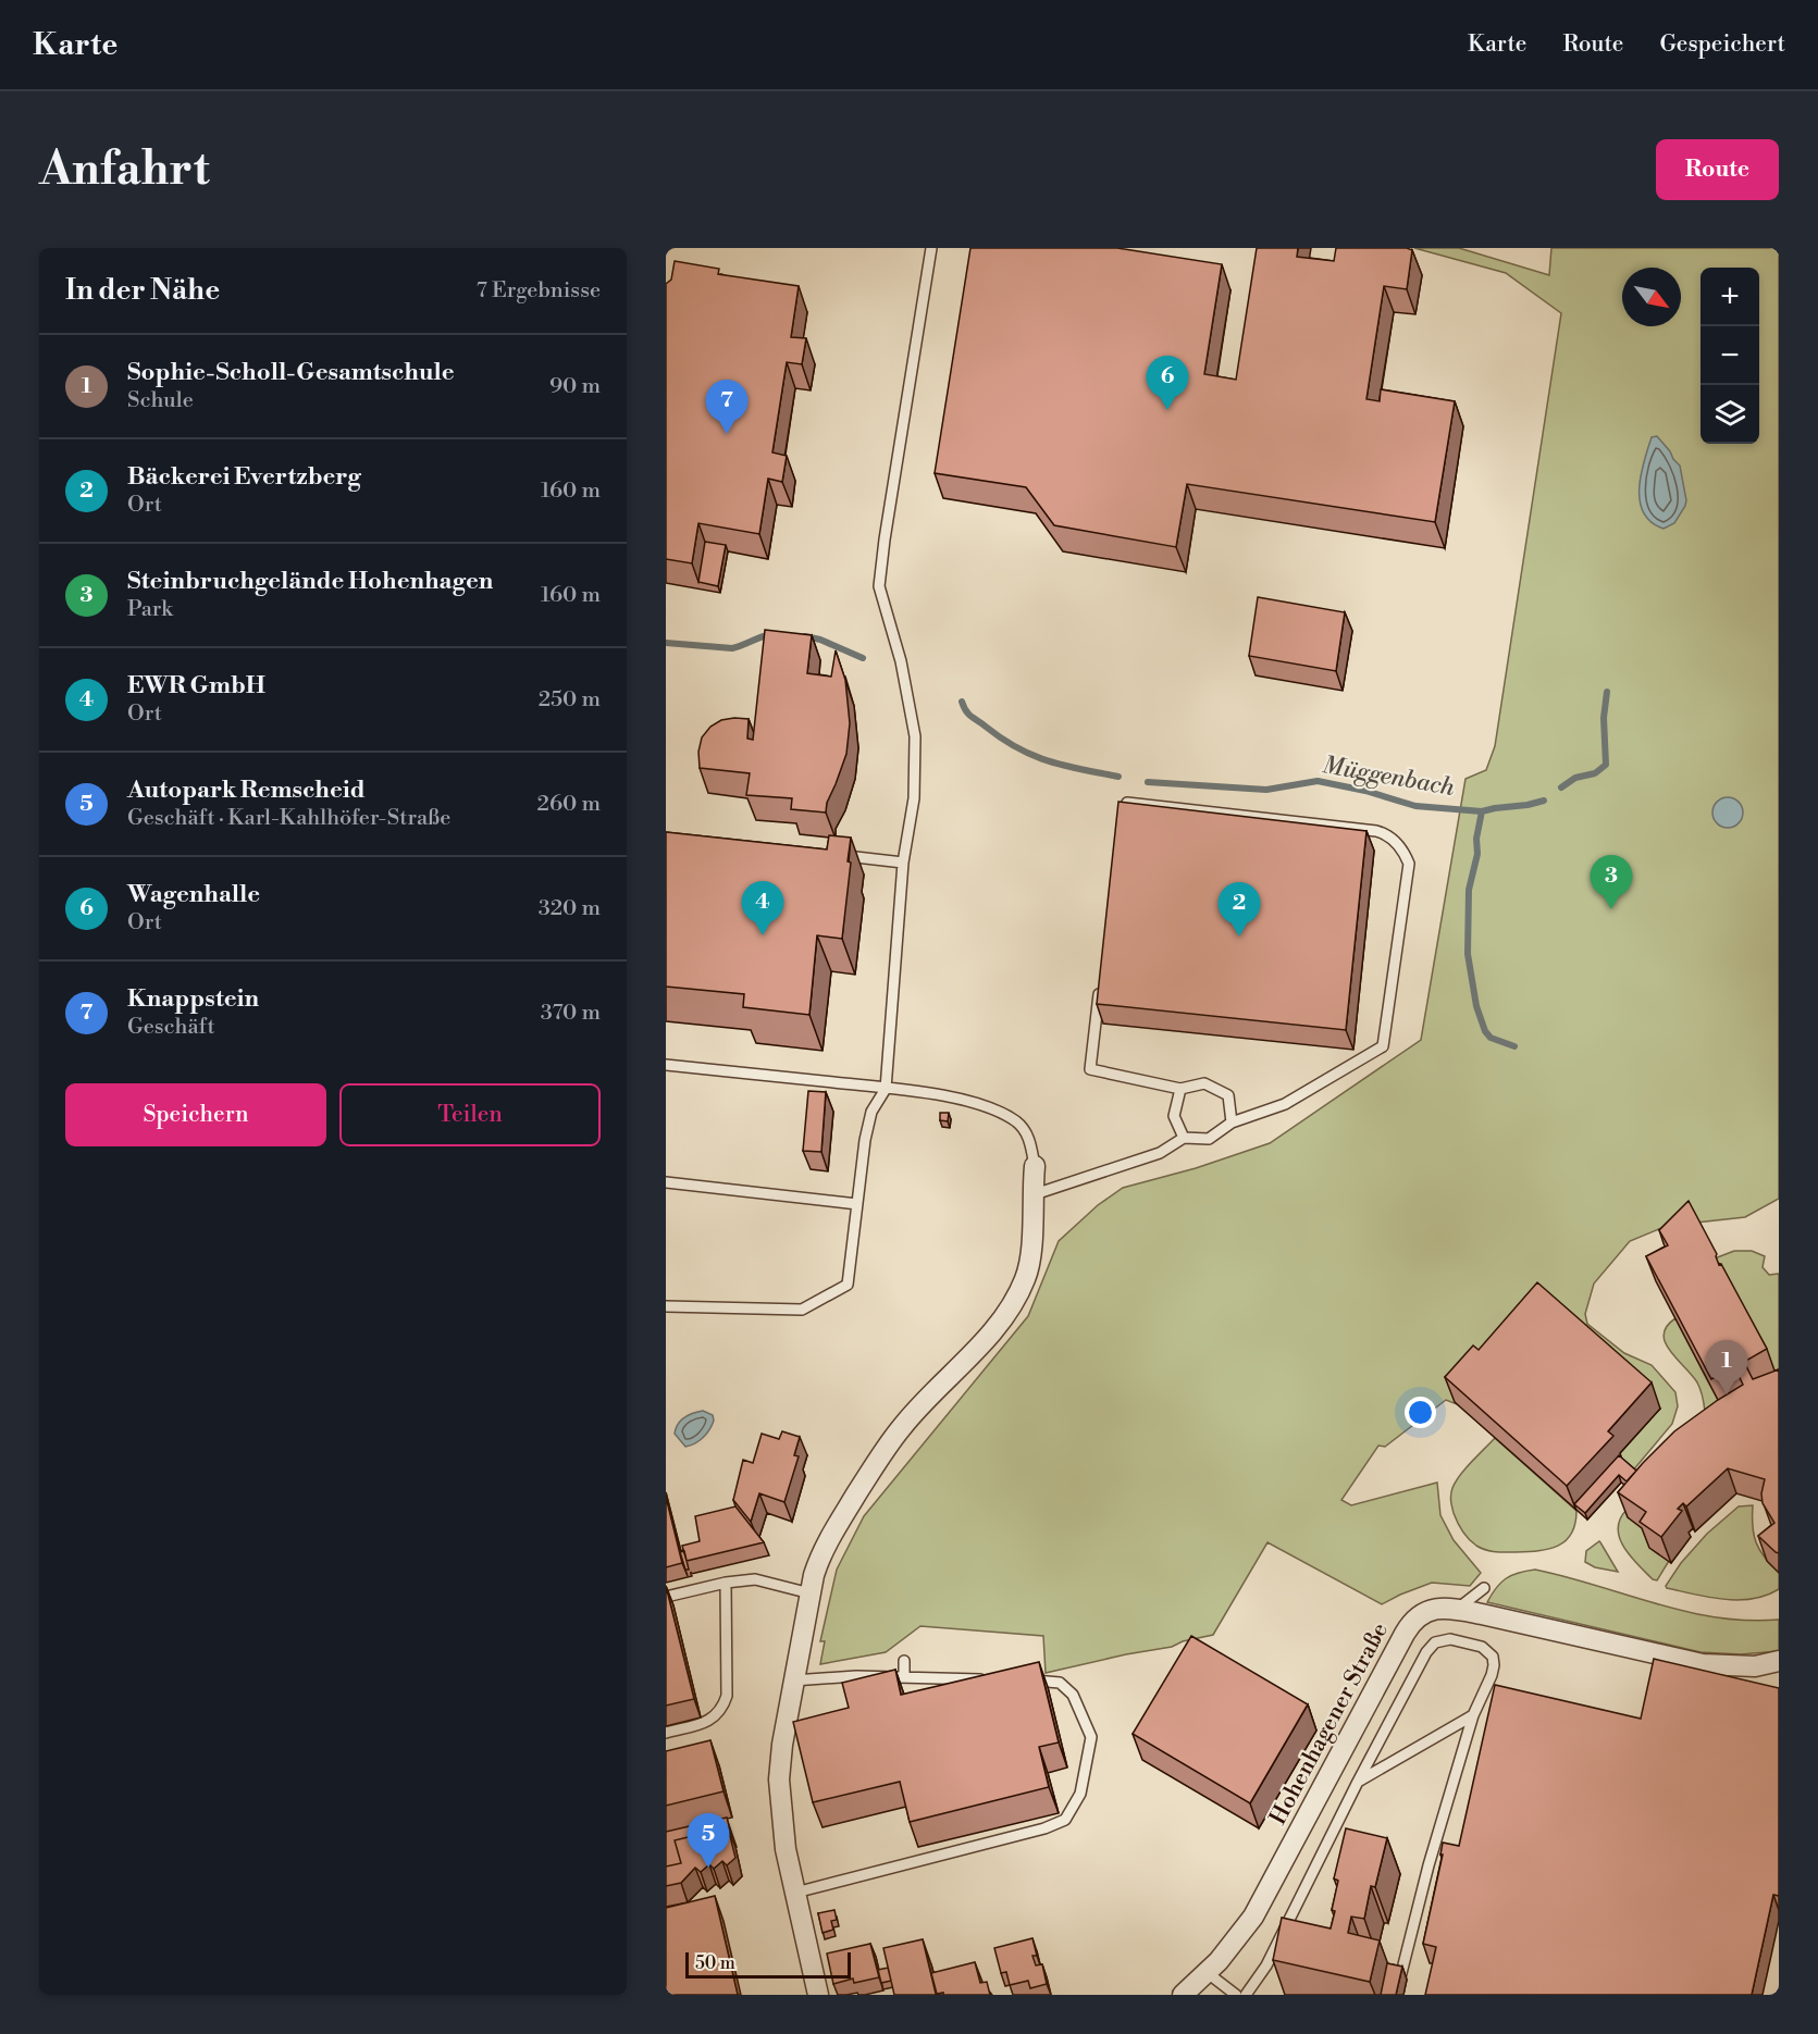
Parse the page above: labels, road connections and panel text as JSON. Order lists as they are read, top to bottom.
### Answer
{
  "streets": {
    "street": ["Hohenhagener Straße"]
  },
  "water": ["Müggenbach"],
  "scale_bar": "50 m",
  "north": "bottom right",
  "page": {
    "header": "Karte",
    "nav": ["Karte", "Route", "Gespeichert"],
    "buttons": [
      "Route",
      ["Speichern", "Teilen"]
    ],
    "title": "Anfahrt",
    "heading": ["In der Nähe", "7 Ergebnisse"],
    "map_buttons": ["+", "−"],
    "list": [
      {
        "mark": "1",
        "name": "Sophie-Scholl-Gesamtschule",
        "note": "Schule",
        "value": "90 m"
      },
      {
        "mark": "2",
        "name": "Bäckerei Evertzberg",
        "note": "Ort",
        "value": "160 m"
      },
      {
        "mark": "3",
        "name": "Steinbruchgelände Hohenhagen",
        "note": "Park",
        "value": "160 m"
      },
      {
        "mark": "4",
        "name": "EWR GmbH",
        "note": "Ort",
        "value": "250 m"
      },
      {
        "mark": "5",
        "name": "Autopark Remscheid",
        "note": "Geschäft · Karl-Kahlhöfer-Straße",
        "value": "260 m"
      },
      {
        "mark": "6",
        "name": "Wagenhalle",
        "note": "Ort",
        "value": "320 m"
      },
      {
        "mark": "7",
        "name": "Knappstein",
        "note": "Geschäft",
        "value": "370 m"
      }
    ],
    "pins": [
      "6",
      "7",
      "3",
      "4",
      "2",
      "1",
      "5"
    ],
    "scale": "50 m"
  }
}
